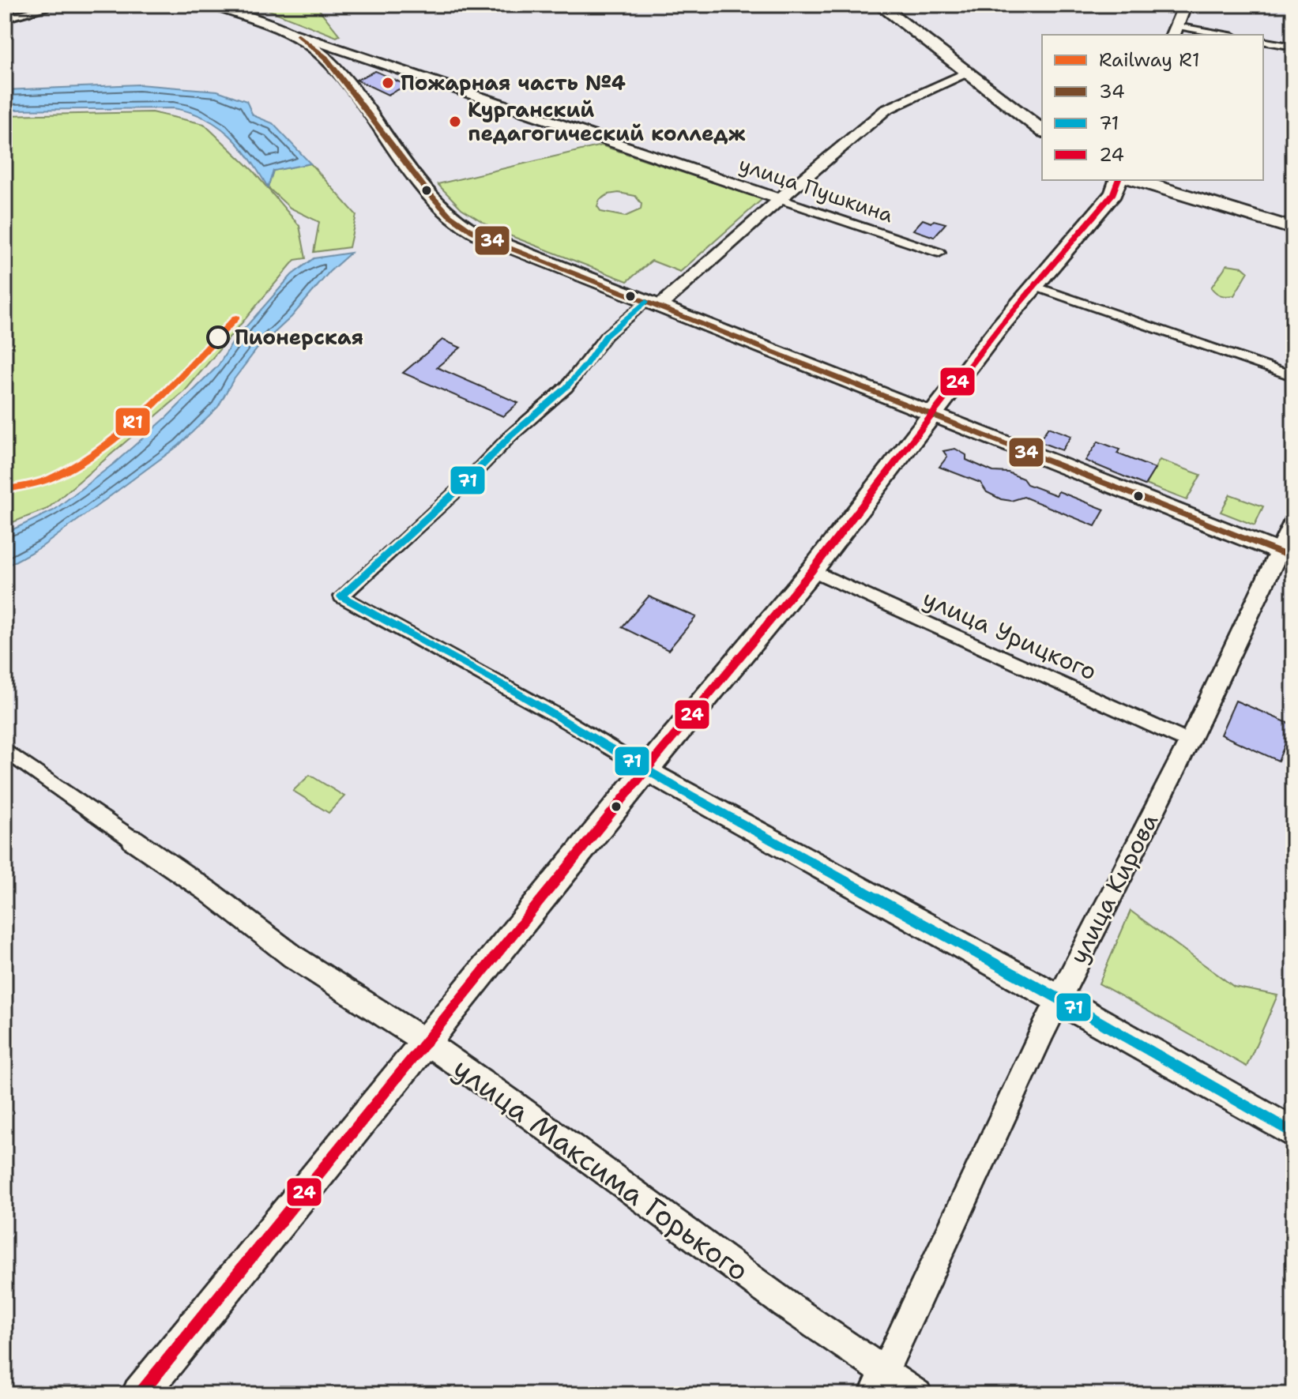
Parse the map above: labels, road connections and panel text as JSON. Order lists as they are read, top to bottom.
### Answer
{
  "streets": {
    "main road": ["улица Пушкина"],
    "street": ["улица Урицкого", "улица Кирова", "улица Максима Горького"]
  },
  "crossings": [
    ["улица Урицкого", "улица Кирова"],
    ["улица Кирова", "улица Максима Горького"]
  ],
  "places": ["Пожарная часть №4", "Курганский педагогический колледж", "Пионерская"],
  "lines": [
    "transit line 34",
    "transit line 24",
    "transit line 71",
    "rail line R1"
  ],
  "legend": [
    "Railway R1",
    "34",
    "71",
    "24"
  ]
}
